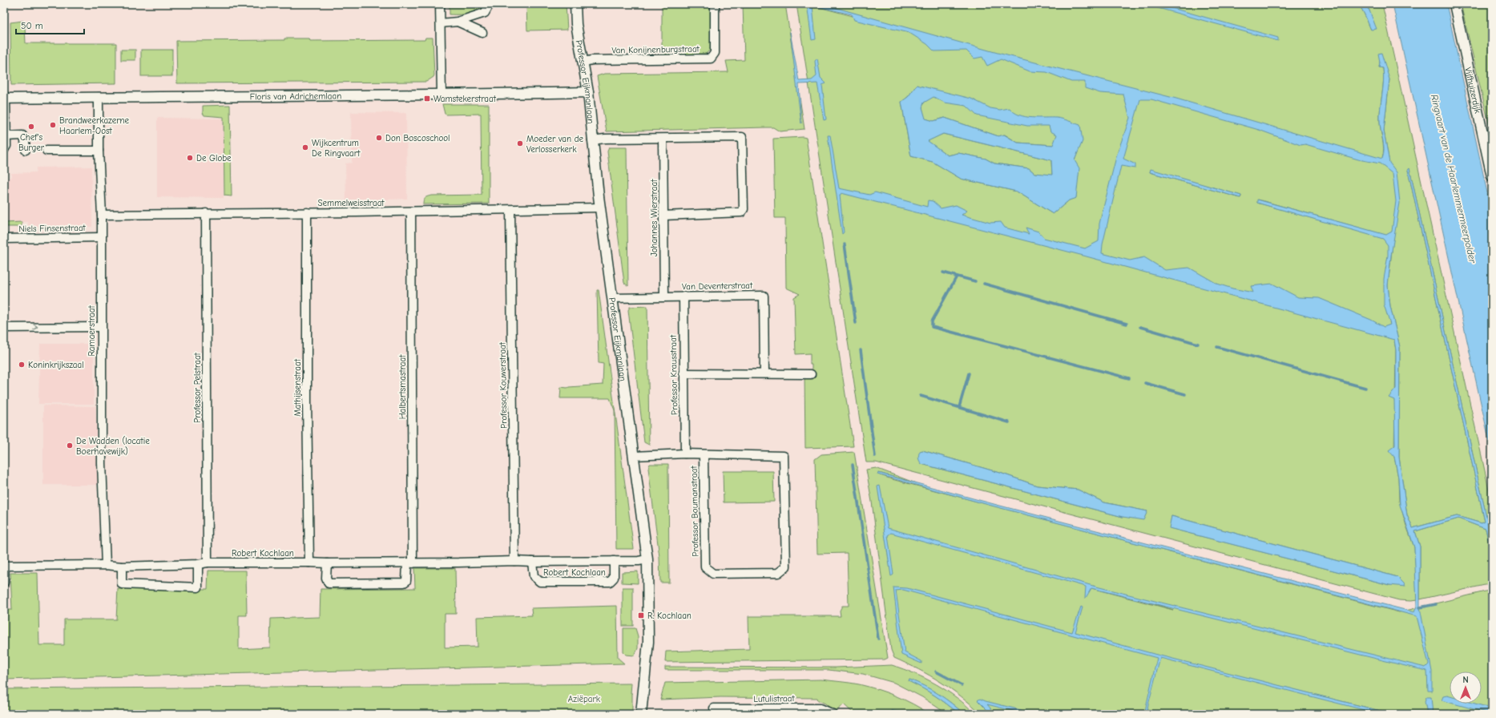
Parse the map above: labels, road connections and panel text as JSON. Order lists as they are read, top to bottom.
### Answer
{
  "streets": {
    "street": [
      "Van Konijnenburgstraat",
      "Professor Eijkmanlaan",
      "Vijfhuizerdijk",
      "Floris van Adrichemlaan",
      "Semmelweisstraat",
      "Johannes Wierstraat",
      "Niels Finsenstraat",
      "Van Deventerstraat",
      "Ramaerstraat",
      "Professor Krausstraat",
      "Professor Kouwerstraat",
      "Halbertsmastraat",
      "Professor Pelstraat",
      "Mathijsenstraat",
      "Professor Boumanstraat",
      "Robert Kochlaan",
      "Lutulistraat"
    ]
  },
  "crossings": [
    ["Van Konijnenburgstraat", "Professor Eijkmanlaan"],
    ["Professor Eijkmanlaan", "Floris van Adrichemlaan"],
    ["Professor Eijkmanlaan", "Semmelweisstraat"],
    ["Professor Eijkmanlaan", "Van Deventerstraat"],
    ["Professor Eijkmanlaan", "Robert Kochlaan"],
    ["Floris van Adrichemlaan", "Ramaerstraat"],
    ["Semmelweisstraat", "Ramaerstraat"],
    ["Semmelweisstraat", "Professor Kouwerstraat"],
    ["Semmelweisstraat", "Halbertsmastraat"],
    ["Semmelweisstraat", "Professor Pelstraat"],
    ["Semmelweisstraat", "Mathijsenstraat"],
    ["Johannes Wierstraat", "Van Deventerstraat"],
    ["Niels Finsenstraat", "Ramaerstraat"],
    ["Van Deventerstraat", "Professor Krausstraat"],
    ["Ramaerstraat", "Robert Kochlaan"],
    ["Professor Kouwerstraat", "Robert Kochlaan"],
    ["Halbertsmastraat", "Robert Kochlaan"],
    ["Professor Pelstraat", "Robert Kochlaan"],
    ["Mathijsenstraat", "Robert Kochlaan"]
  ],
  "water": ["Ringvaart van de Haarlemmermeerpolder"],
  "parks": ["Aziëpark"],
  "places": {
    "transit": ["Wamstekerstraat", "R. Kochlaan"],
    "other": [
      "Brandweerkazerne Haarlem-Oost",
      "Chef's Burger",
      "Don Boscoschool",
      "Moeder van de Verlosserkerk",
      "Wijkcentrum De Ringvaart",
      "De Globe",
      "Koninkrijkszaal",
      "De Wadden (locatie Boerhavewijk)"
    ]
  },
  "scale_bar": "50 m",
  "north": "top"
}
